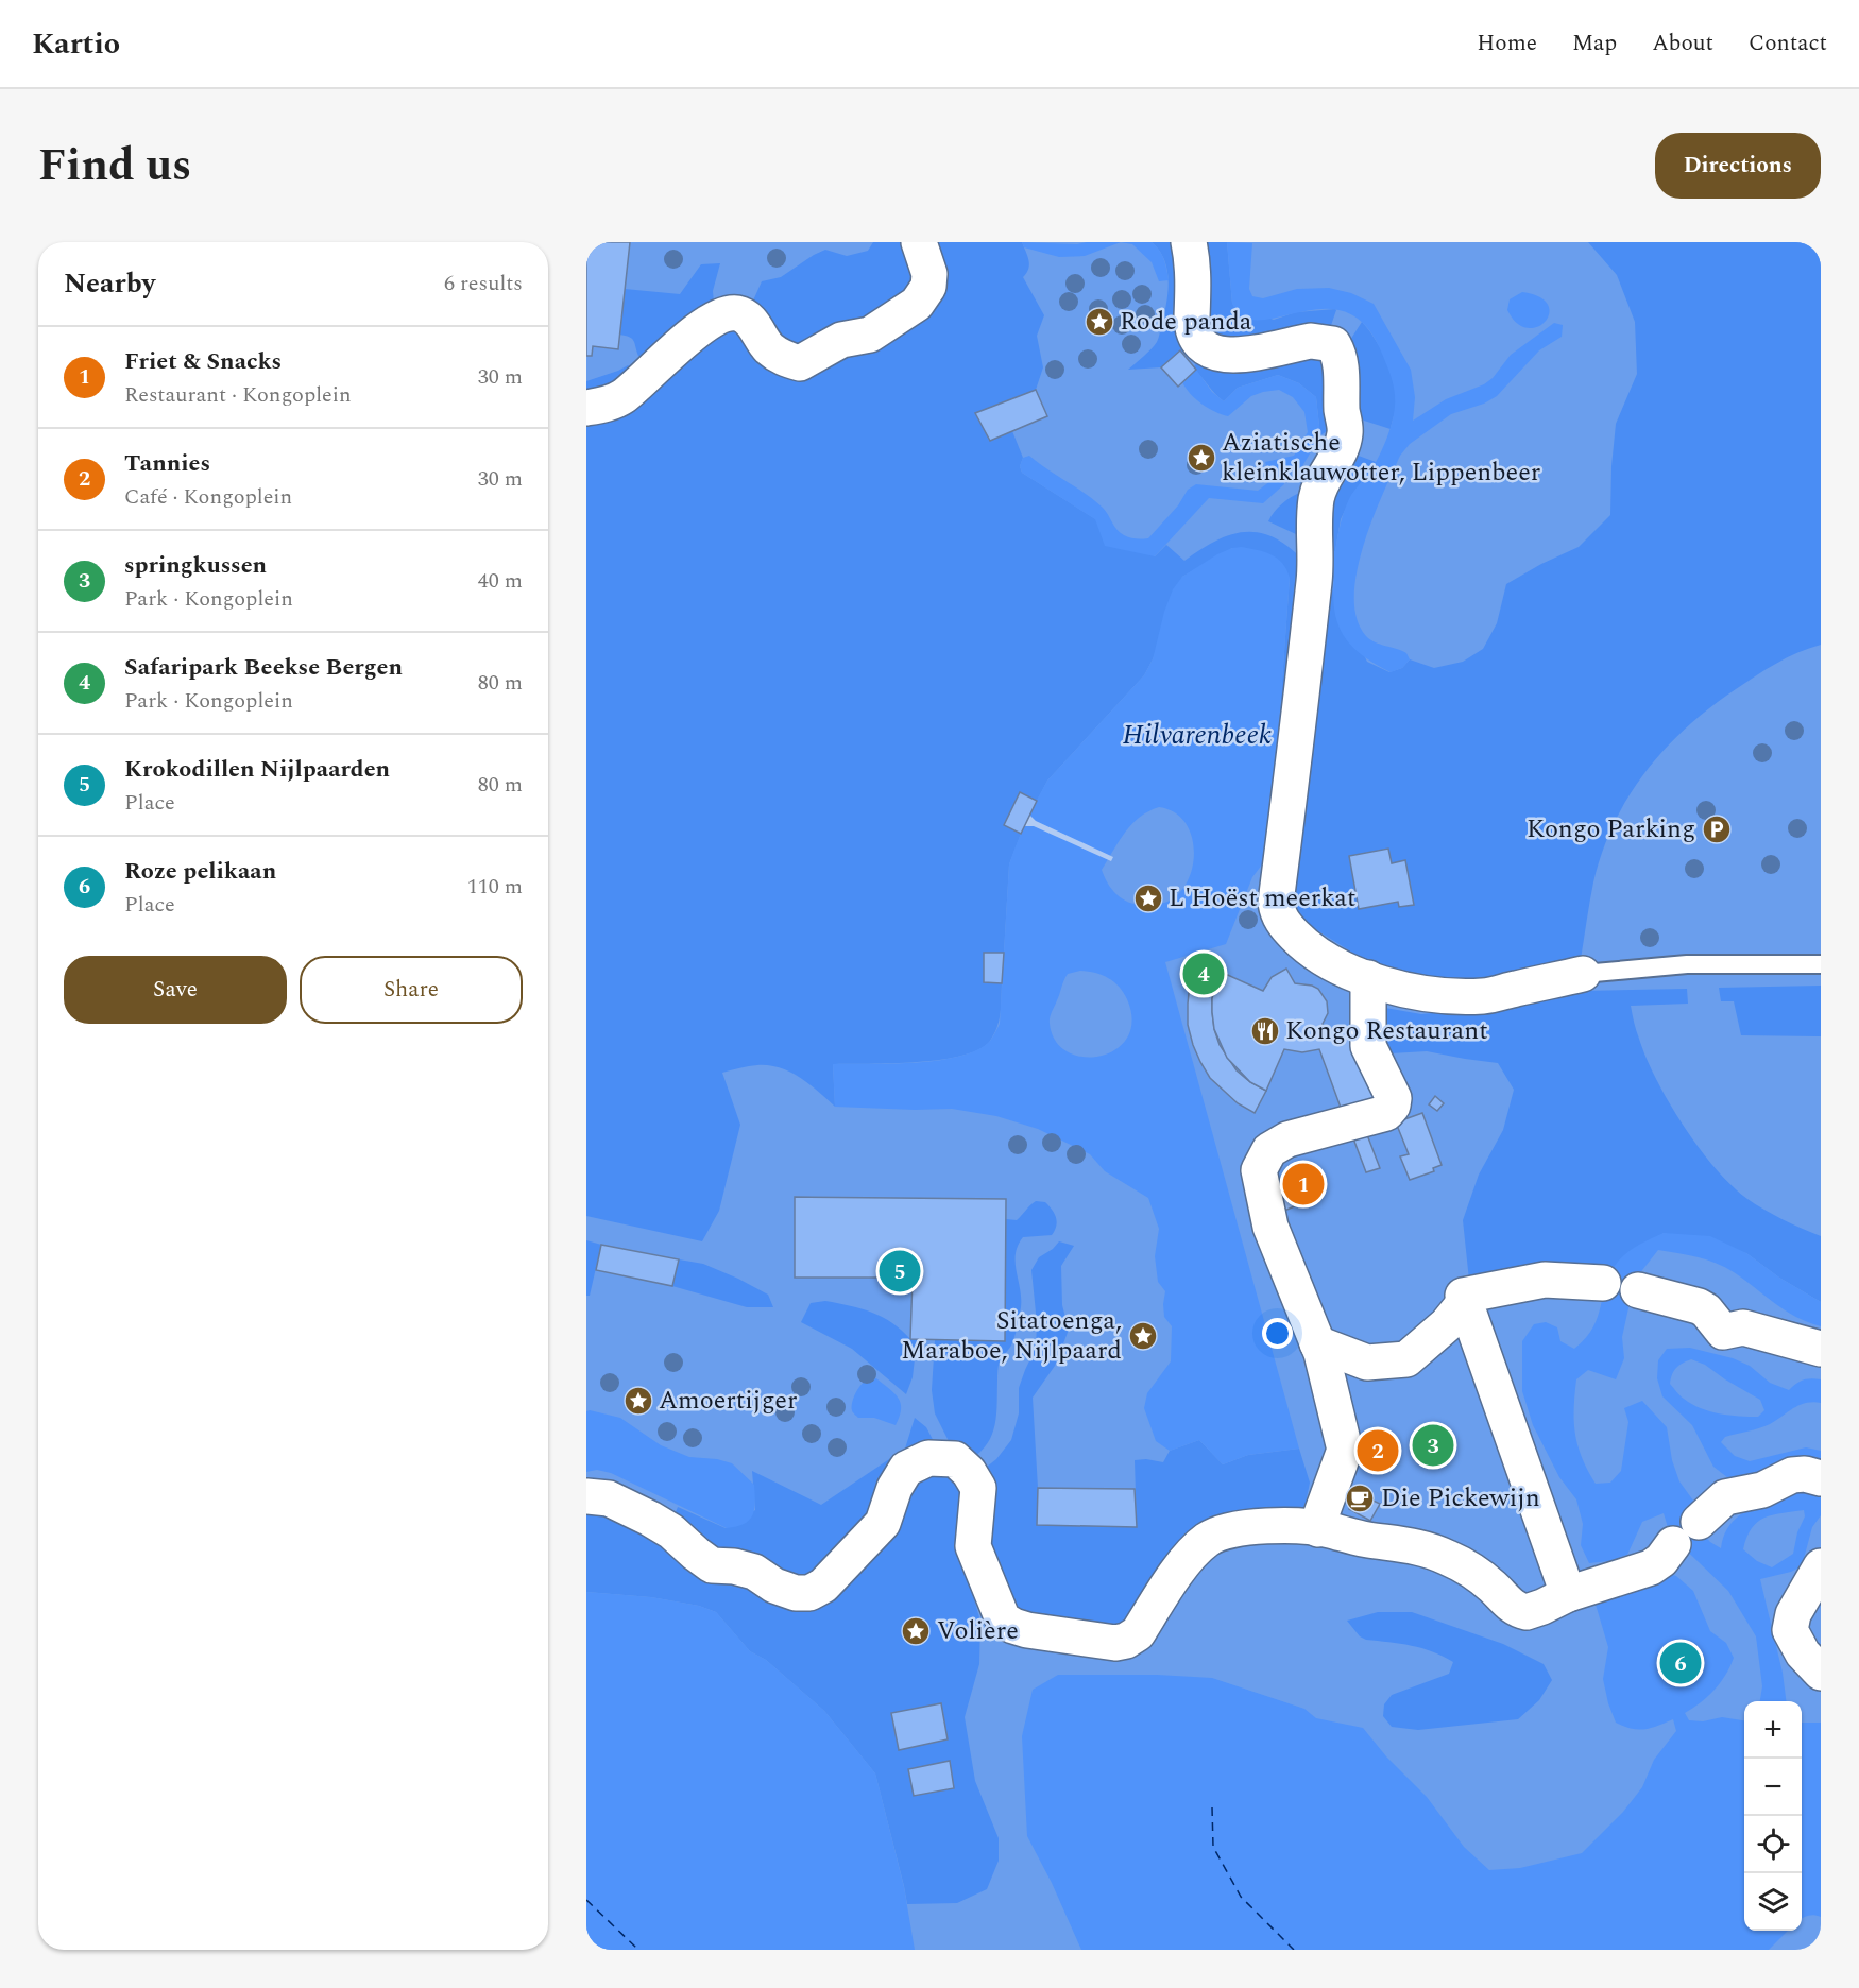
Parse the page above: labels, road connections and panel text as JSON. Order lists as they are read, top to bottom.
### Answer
{
  "water": ["Hilvarenbeek"],
  "places": {
    "place": [
      "Rode panda",
      "Aziatische kleinklauwotter, Lippenbeer",
      "L'Hoëst meerkat",
      "Sitatoenga, Maraboe, Nijlpaard",
      "Amoertijger",
      "Volière"
    ],
    "parking": ["Kongo Parking"],
    "restaurant": ["Kongo Restaurant"],
    "cafe": ["Die Pickewijn"]
  },
  "page": {
    "header": "Kartio",
    "nav": [
      "Home",
      "Map",
      "About",
      "Contact"
    ],
    "title": "Find us",
    "buttons": [
      "Directions",
      ["Save", "Share"]
    ],
    "heading": ["Nearby", "6 results"],
    "list": [
      {
        "mark": "1",
        "name": "Friet & Snacks",
        "note": "Restaurant · Kongoplein",
        "value": "30 m"
      },
      {
        "mark": "2",
        "name": "Tannies",
        "note": "Café · Kongoplein",
        "value": "30 m"
      },
      {
        "mark": "3",
        "name": "springkussen",
        "note": "Park · Kongoplein",
        "value": "40 m"
      },
      {
        "mark": "4",
        "name": "Safaripark Beekse Bergen",
        "note": "Park · Kongoplein",
        "value": "80 m"
      },
      {
        "mark": "5",
        "name": "Krokodillen Nijlpaarden",
        "note": "Place",
        "value": "80 m"
      },
      {
        "mark": "6",
        "name": "Roze pelikaan",
        "note": "Place",
        "value": "110 m"
      }
    ],
    "pins": [
      "4",
      "1",
      "5",
      "3",
      "2",
      "6"
    ],
    "map_buttons": ["+", "−"]
  }
}
